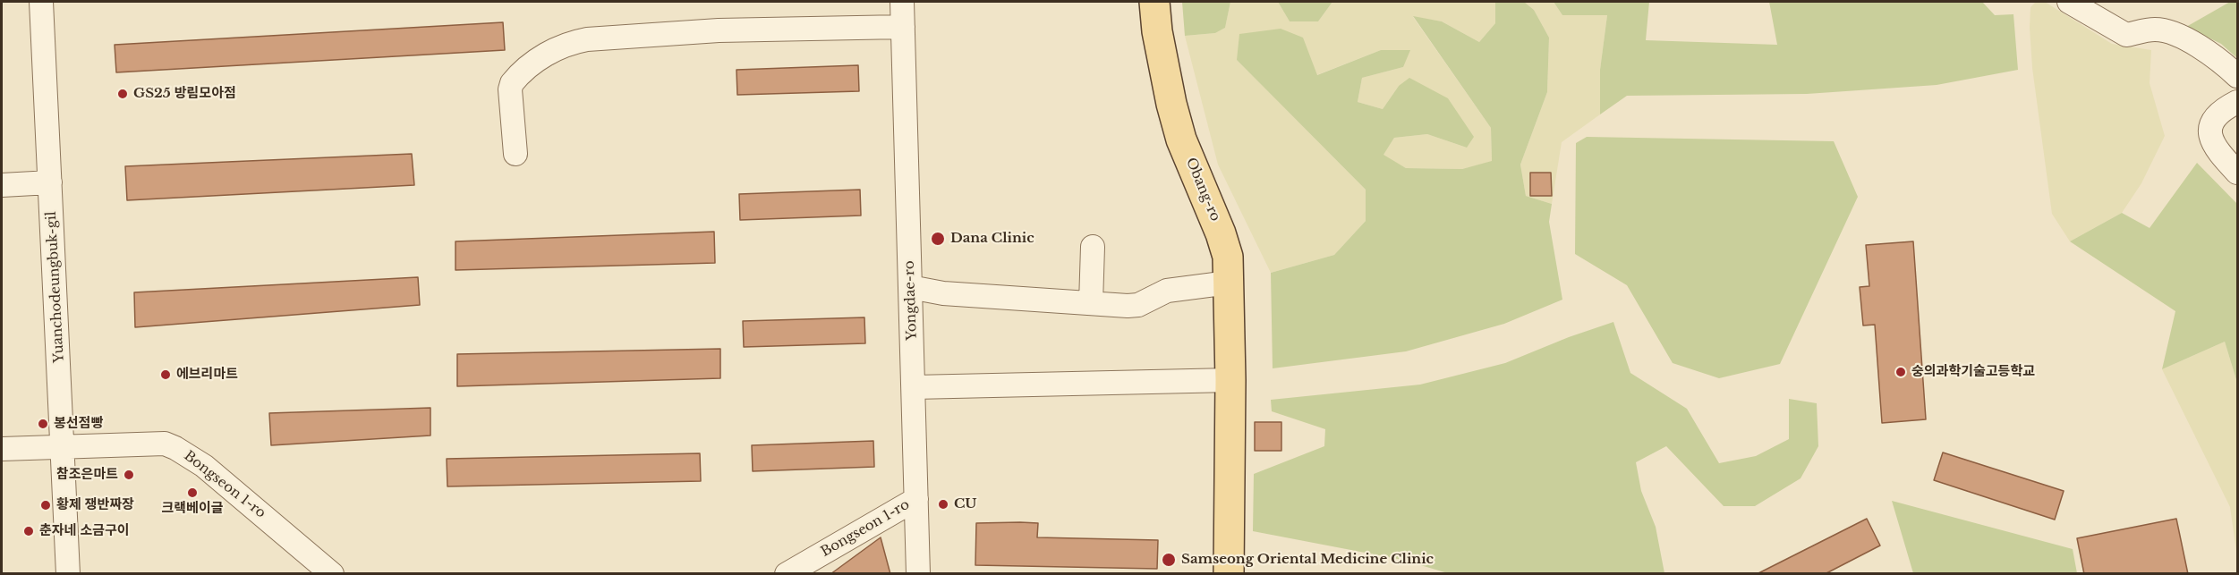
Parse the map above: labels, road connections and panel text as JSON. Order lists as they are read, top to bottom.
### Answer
{
  "streets": {
    "main road": ["Obang-ro"],
    "street": ["Yuanchodeungbuk-gil", "Yongdae-ro", "Bongseon 1-ro"]
  },
  "crossings": [
    ["Yuanchodeungbuk-gil", "Bongseon 1-ro"],
    ["Yongdae-ro", "Bongseon 1-ro"]
  ],
  "places": [
    "GS25 방림모아점",
    "Dana Clinic",
    "숭의과학기술고등학교",
    "에브리마트",
    "봉선점빵",
    "참조은마트",
    "크랙베이글",
    "CU",
    "황제 쟁반짜장",
    "춘자네 소금구이",
    "Samseong Oriental Medicine Clinic"
  ]
}
